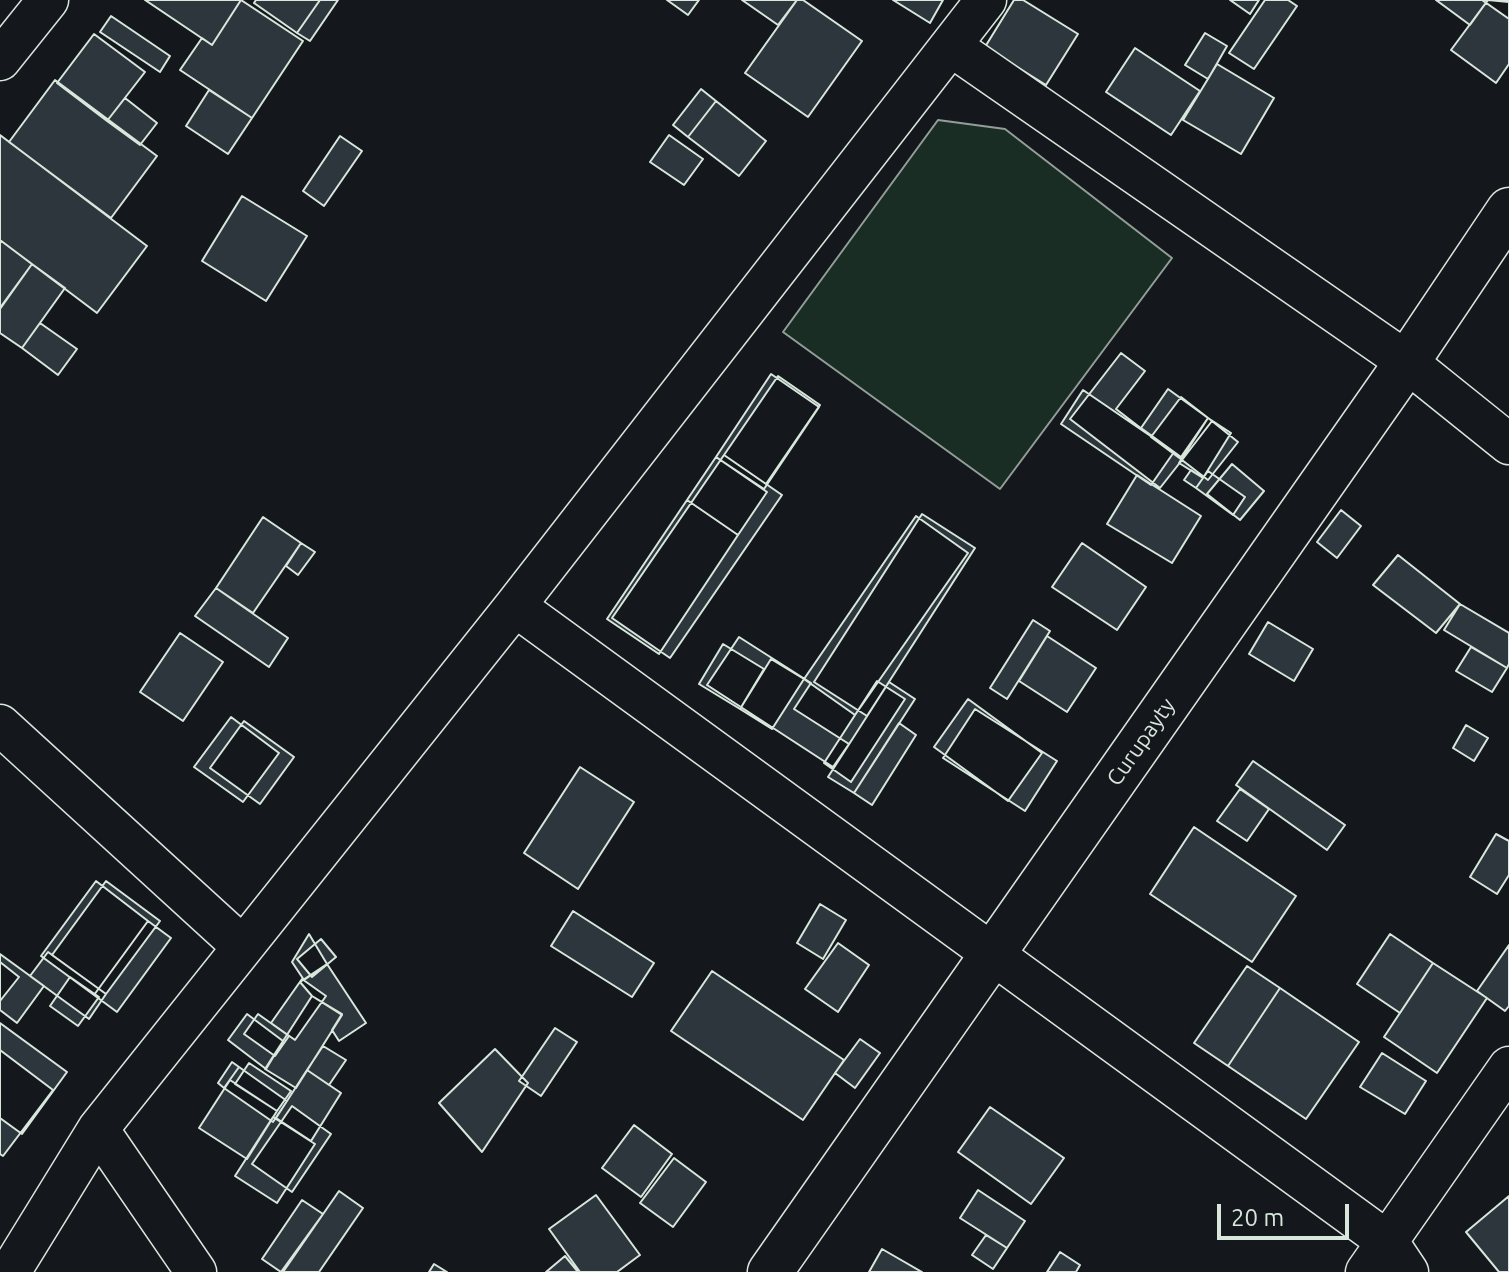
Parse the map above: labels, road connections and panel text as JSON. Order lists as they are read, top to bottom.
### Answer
{
  "streets": {
    "street": ["Curupayty"]
  },
  "scale_bar": "20 m"
}
